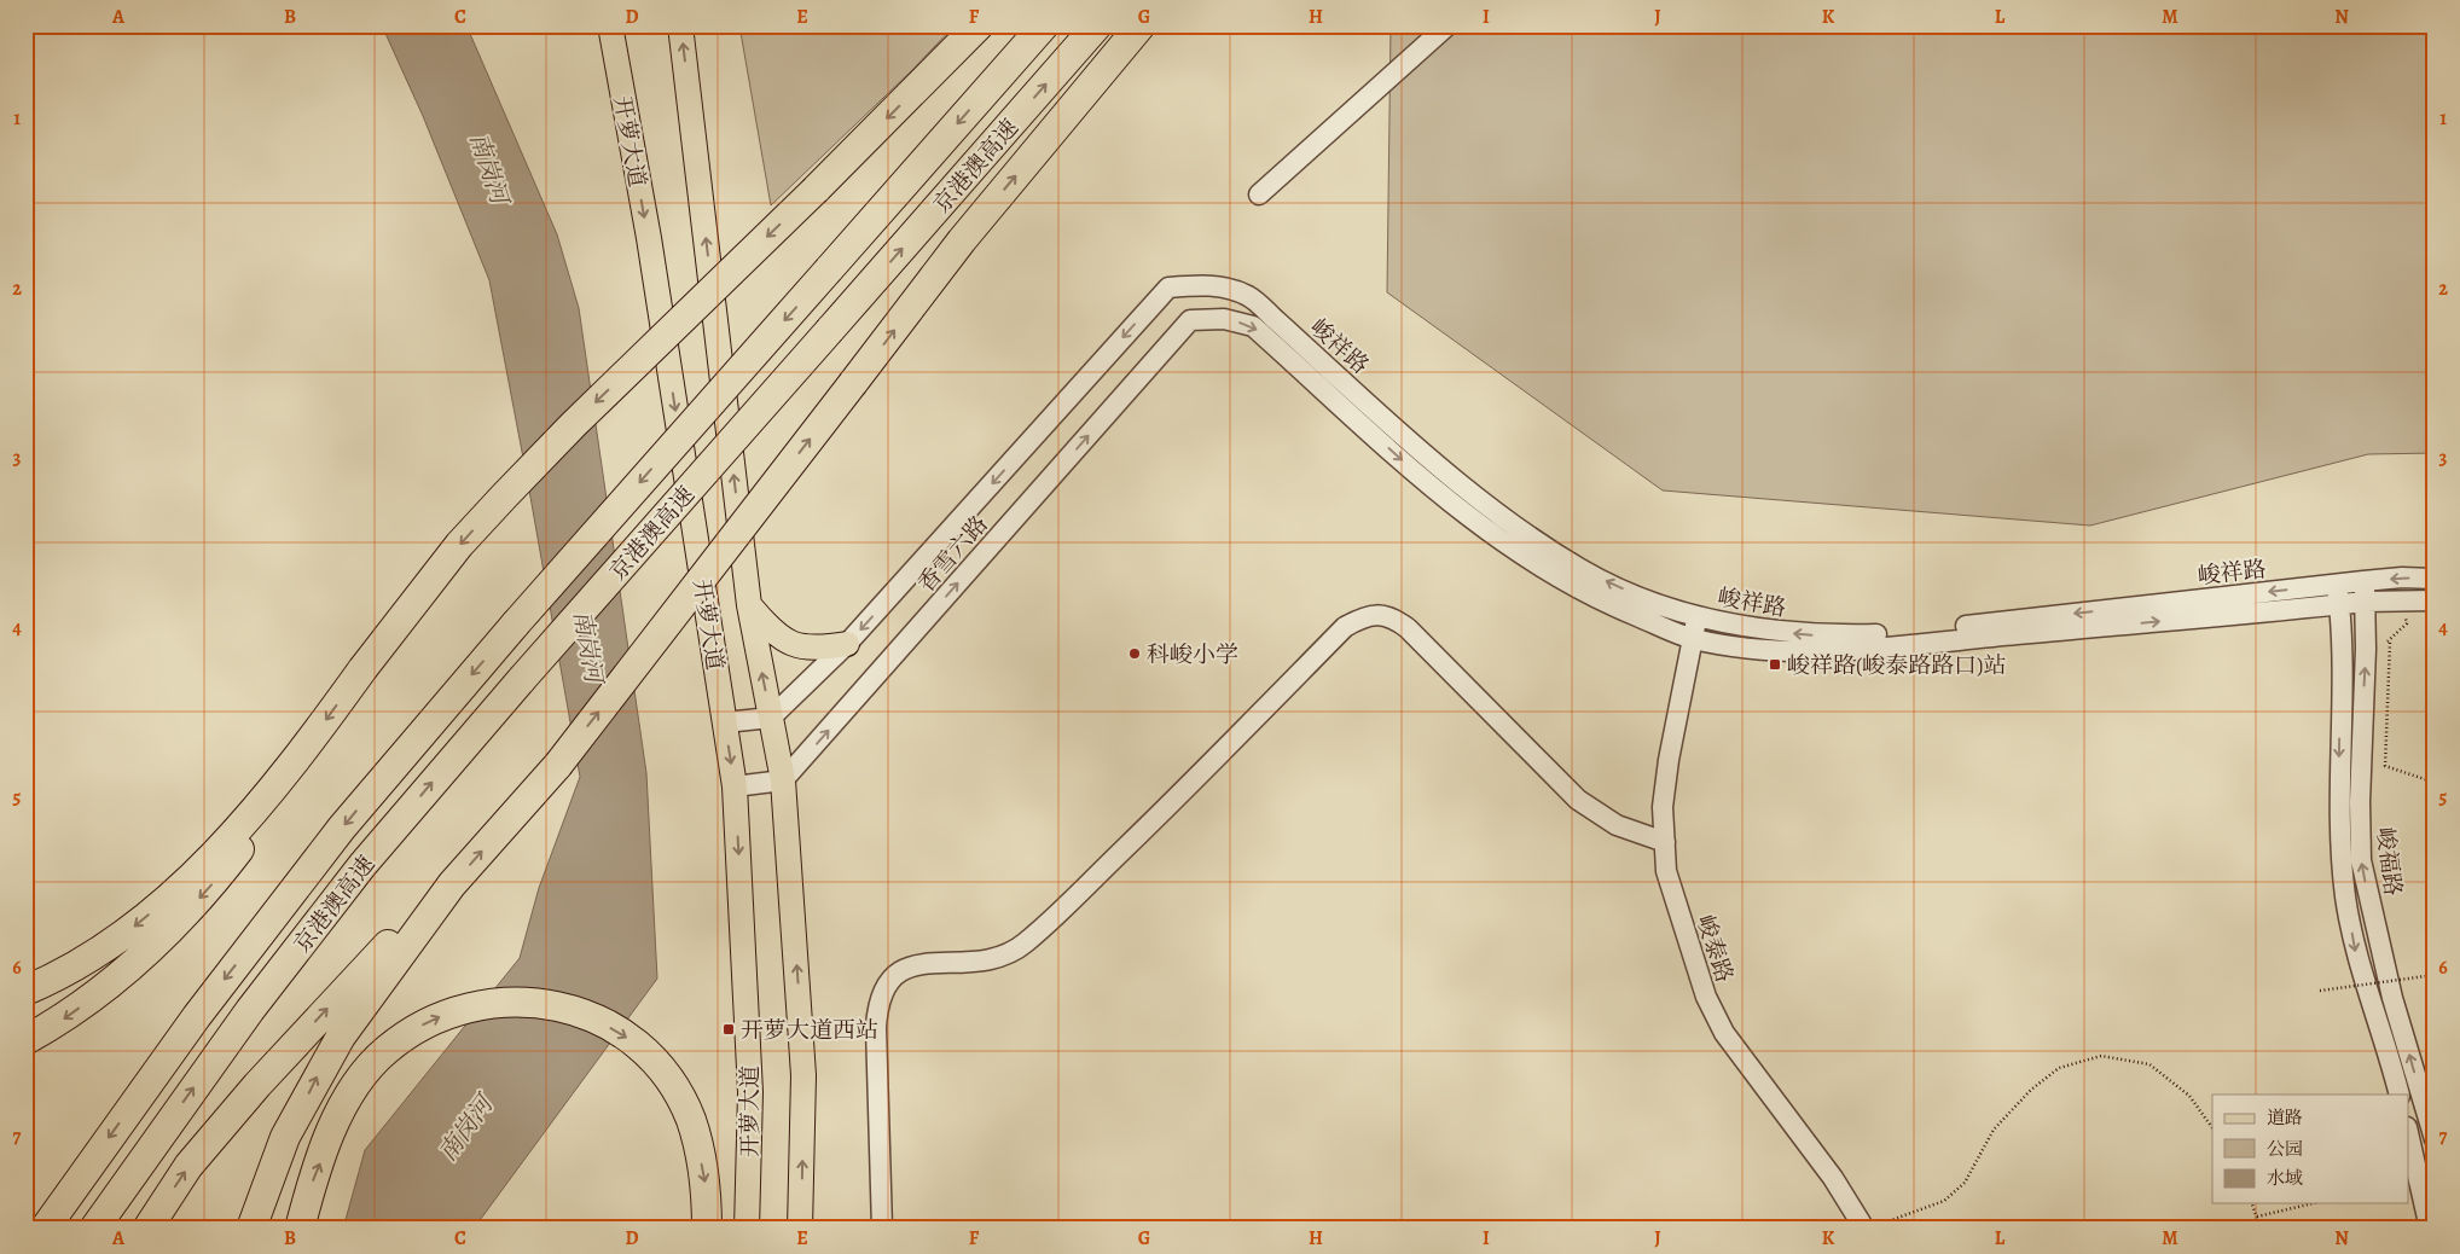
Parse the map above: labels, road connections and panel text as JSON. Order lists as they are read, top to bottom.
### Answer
{
  "streets": {
    "highway": ["京港澳高速"],
    "main road": ["开萝大道"],
    "street": [
      "峻祥路",
      "香雪六路",
      "峻福路",
      "峻泰路"
    ]
  },
  "crossings": [
    ["开萝大道", "香雪六路"],
    ["峻祥路", "香雪六路"],
    ["峻祥路", "峻福路"],
    ["峻祥路", "峻泰路"]
  ],
  "water": ["南岗河"],
  "places": {
    "other": ["科峻小学"],
    "transit": ["峻祥路(峻泰路路口)站", "开萝大道西站"]
  },
  "legend": ["道路", "公园", "水域"],
  "grid": {
    "columns": [
      "A",
      "B",
      "C",
      "D",
      "E",
      "F",
      "G",
      "H",
      "I",
      "J",
      "K",
      "L",
      "M",
      "N"
    ],
    "rows": [
      "1",
      "2",
      "3",
      "4",
      "5",
      "6",
      "7"
    ]
  }
}
